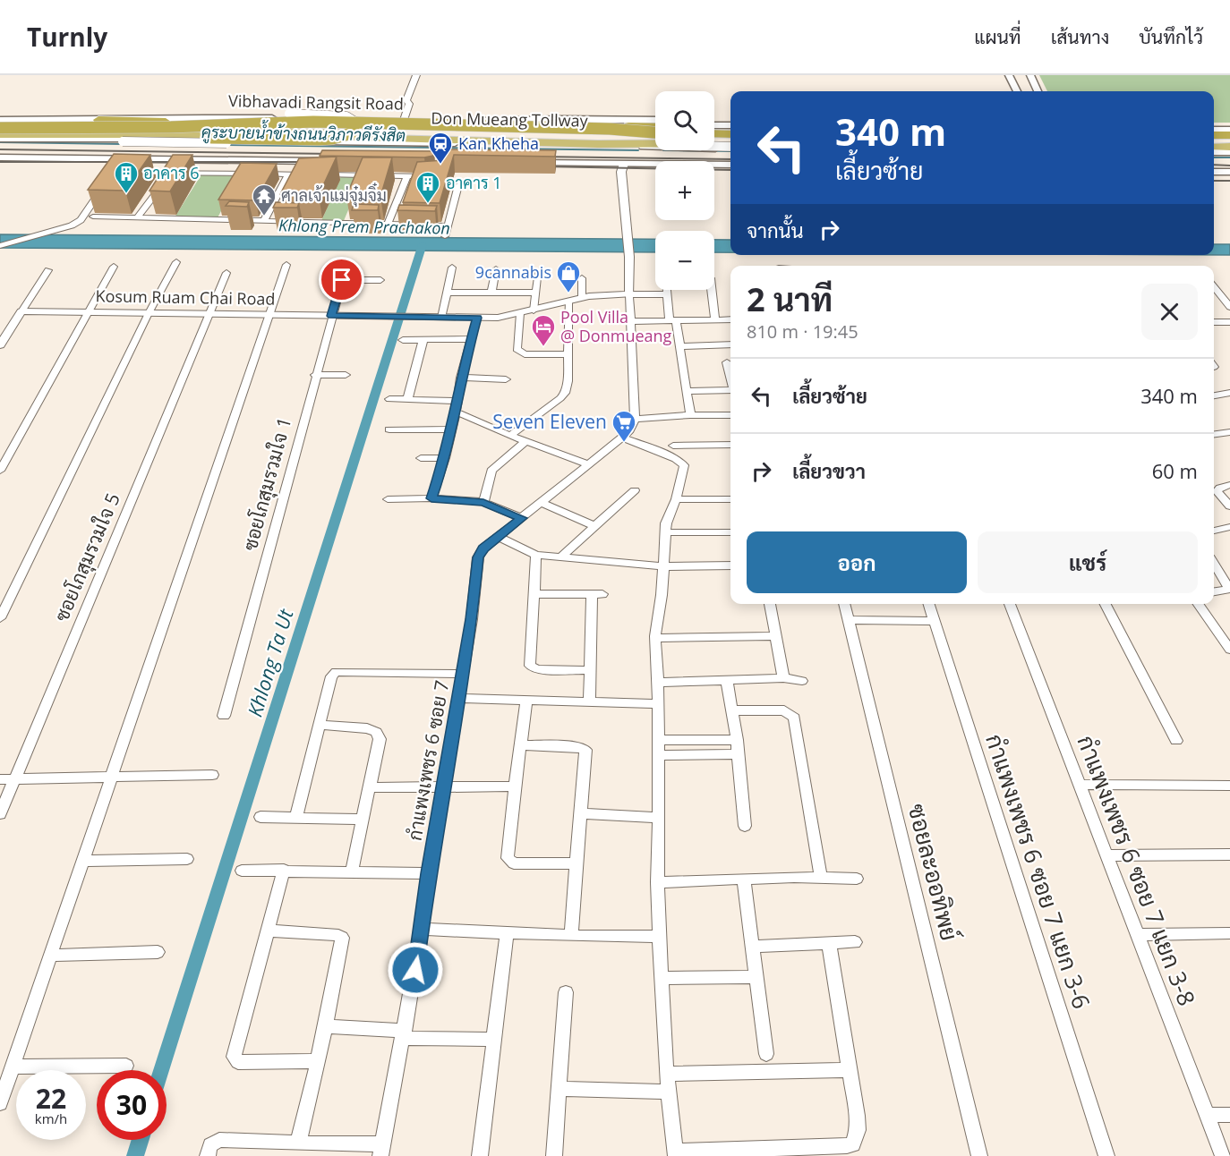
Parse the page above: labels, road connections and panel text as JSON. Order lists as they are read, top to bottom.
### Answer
{
  "streets": {
    "highway": ["Vibhavadi Rangsit Road", "Don Mueang Tollway"],
    "street": [
      "Kosum Ruam Chai Road",
      "ซอยโกสุมรวมใจ 1",
      "ซอยโกสุมรวมใจ 5",
      "กำแพงเพชร 6 ซอย 7",
      "กำแพงเพชร 6 ซอย 7 แยก 3-8",
      "กำแพงเพชร 6 ซอย 7 แยก 3-6",
      "ซอยละออทิพย์"
    ]
  },
  "crossings": [
    ["Vibhavadi Rangsit Road", "Don Mueang Tollway"],
    ["Kosum Ruam Chai Road", "ซอยโกสุมรวมใจ 1"],
    ["Kosum Ruam Chai Road", "ซอยโกสุมรวมใจ 5"]
  ],
  "water": ["คูระบายน้ำข้างถนนวิภาวดีรังสิต", "Khlong Prem Prachakon", "Khlong Ta Ut"],
  "places": {
    "station": ["Kan Kheha"],
    "building": ["อาคาร 6", "อาคาร 1"],
    "temple": ["ศาลเจ้าแม่จุ๋มจิ๋ม"],
    "shop": ["9cannabis"],
    "hotel": ["Pool Villa @ Donmueang"],
    "supermarket": ["Seven Eleven"]
  },
  "page": {
    "header": "Turnly",
    "nav": ["แผนที่", "เส้นทาง", "บันทึกไว้"],
    "map_buttons": ["+", "−"],
    "turn": ["340 m", "เลี้ยวซ้าย"],
    "then": "จากนั้น",
    "heading": ["2 นาที", "810 m · 19:45"],
    "list": [
      {
        "name": "เลี้ยวซ้าย",
        "value": "340 m"
      },
      {
        "name": "เลี้ยวขวา",
        "value": "60 m"
      }
    ],
    "buttons": ["ออก", "แชร์"],
    "speed": "22 km/h",
    "limit": "30"
  }
}
